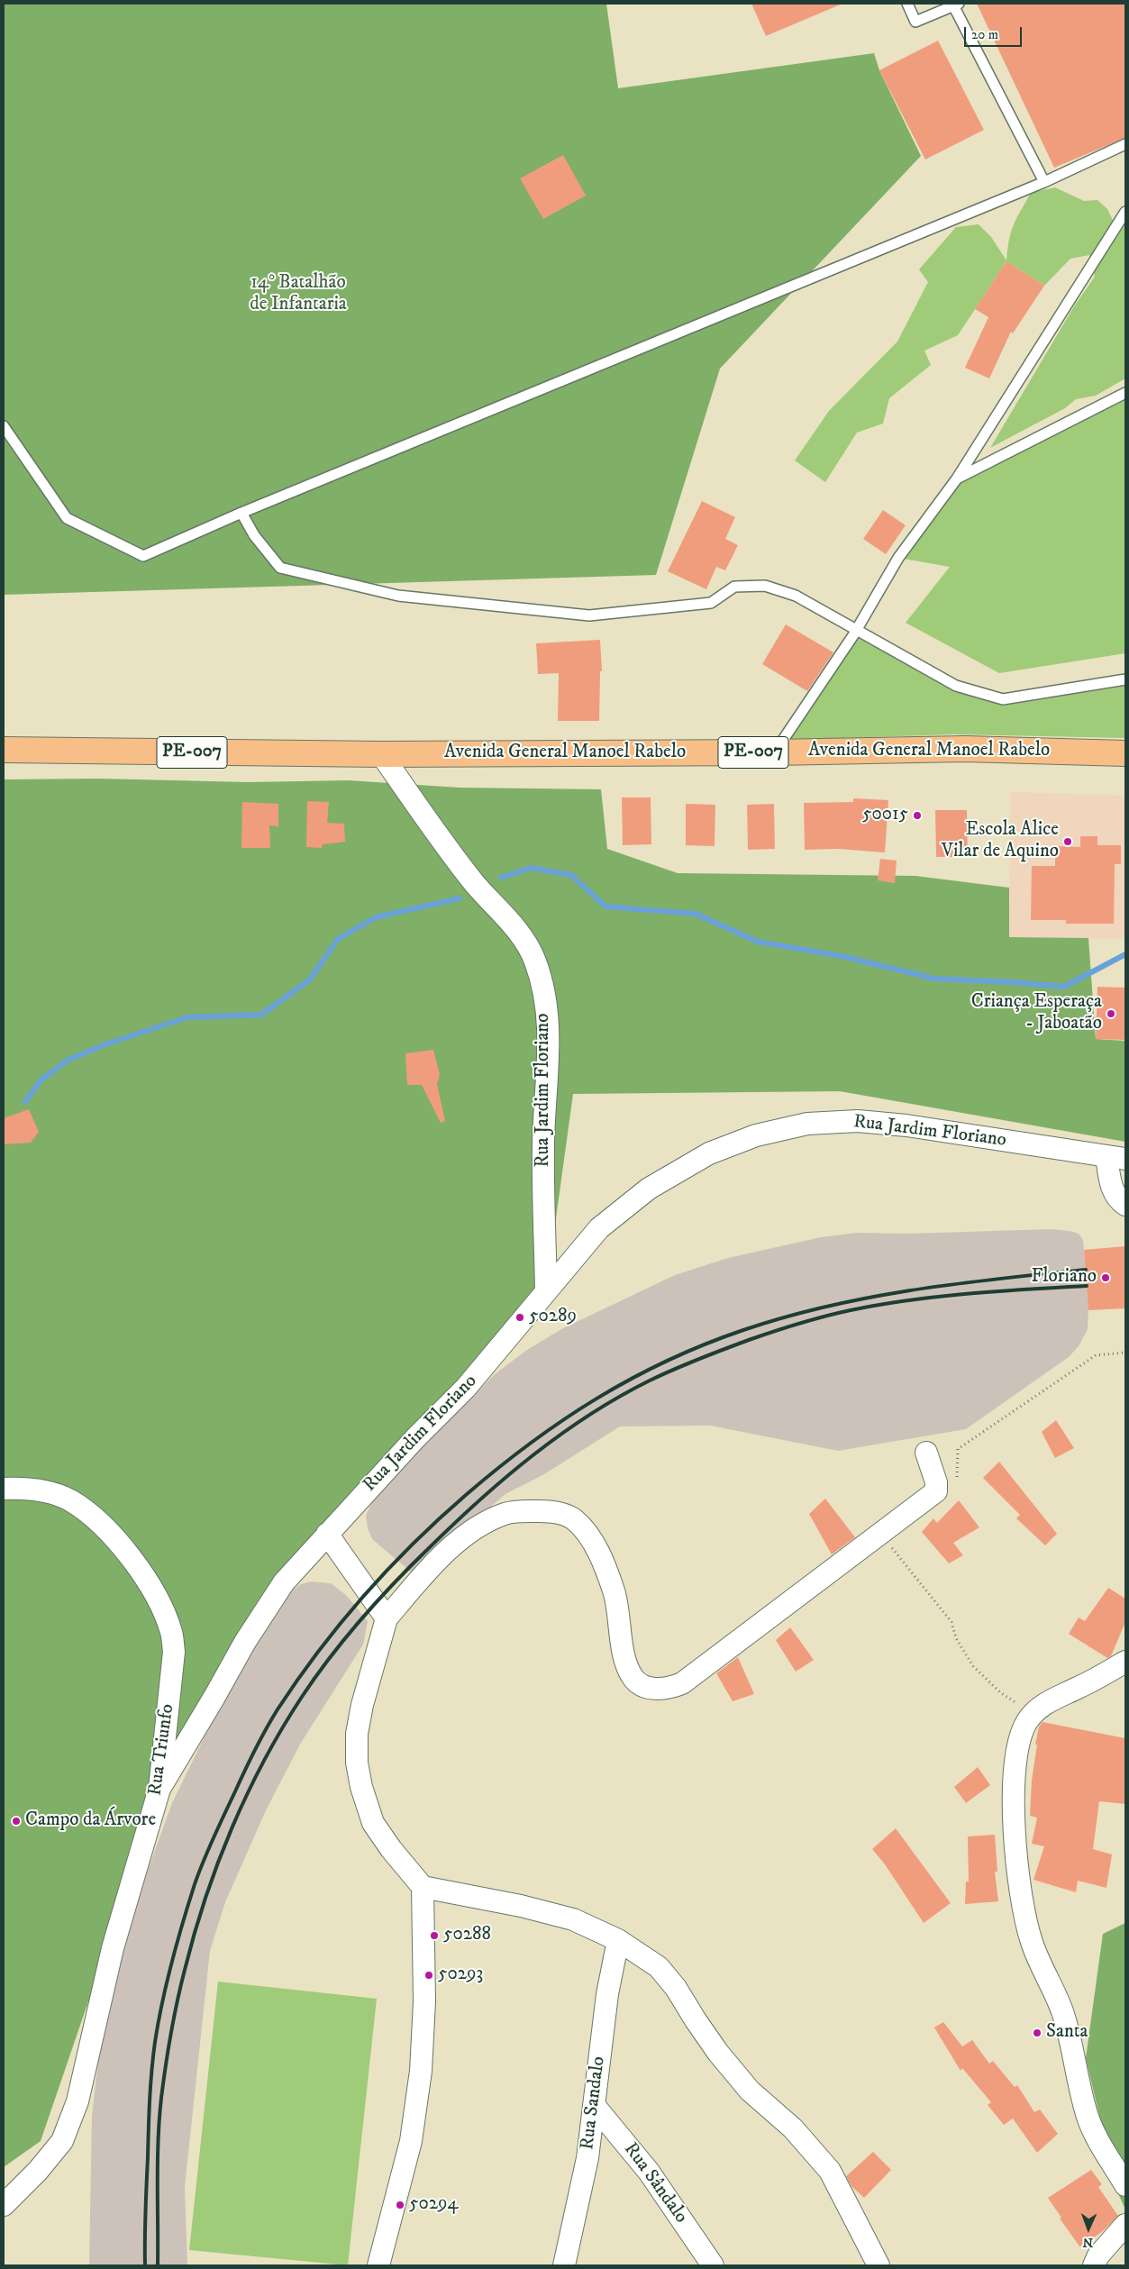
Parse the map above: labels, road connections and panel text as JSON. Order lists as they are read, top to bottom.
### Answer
{
  "streets": {
    "main road": ["Avenida General Manoel Rabelo", "PE-007"],
    "street": [
      "Rua Jardim Floriano",
      "Rua Triunfo",
      "Rua Sandalo",
      "Rua Sândalo"
    ]
  },
  "crossings": [
    ["Avenida General Manoel Rabelo", "Rua Jardim Floriano"],
    ["Rua Jardim Floriano", "Rua Triunfo"],
    ["Rua Sandalo", "Rua Sândalo"]
  ],
  "parks": ["14° Batalhão de Infantaria"],
  "places": [
    "50015",
    "Escola Alice Vilar de Aquino",
    "Criança Esperaça - Jaboatão",
    "Floriano",
    "50289",
    "Campo da Árvore",
    "50288",
    "50293",
    "Santa",
    "50294"
  ],
  "scale_bar": "20 m",
  "north": "bottom"
}
